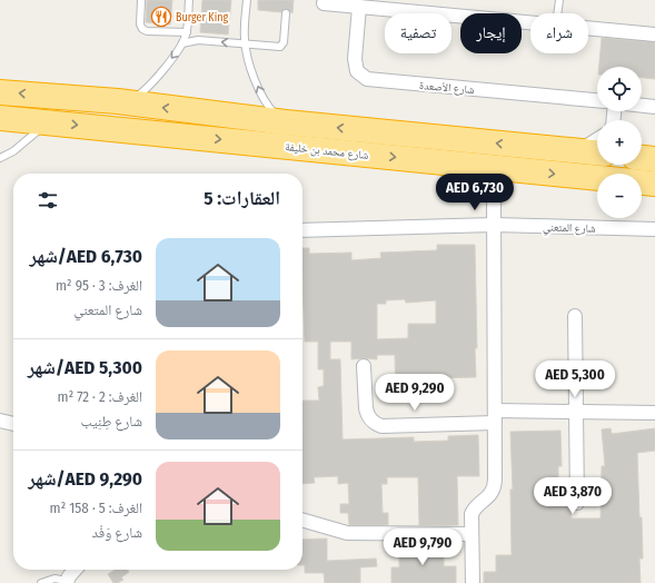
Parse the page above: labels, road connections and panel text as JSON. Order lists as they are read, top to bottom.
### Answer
{
  "streets": {
    "highway": ["شارع محمد بن خليفة"],
    "street": ["شارع الأصعدة", "شارع المتعني"]
  },
  "places": {
    "restaurant": ["Burger King"]
  },
  "page": {
    "chip": ["شراء", "إيجار", "تصفية"],
    "map_buttons": ["+", "−"],
    "price": [
      "AED 6,730",
      "AED 5,300",
      "AED 9,290",
      "AED 3,870",
      "AED 9,790"
    ],
    "heading": "العقارات: 5",
    "list": [
      {
        "name": "AED 6,730/شهر",
        "note": "الغرف: 3 · 95 m² · شارع المتعني"
      },
      {
        "name": "AED 5,300/شهر",
        "note": "الغرف: 2 · 72 m² · شارع طِنِيب"
      },
      {
        "name": "AED 9,290/شهر",
        "note": "الغرف: 5 · 158 m² · شارع وَفْد"
      }
    ]
  }
}
